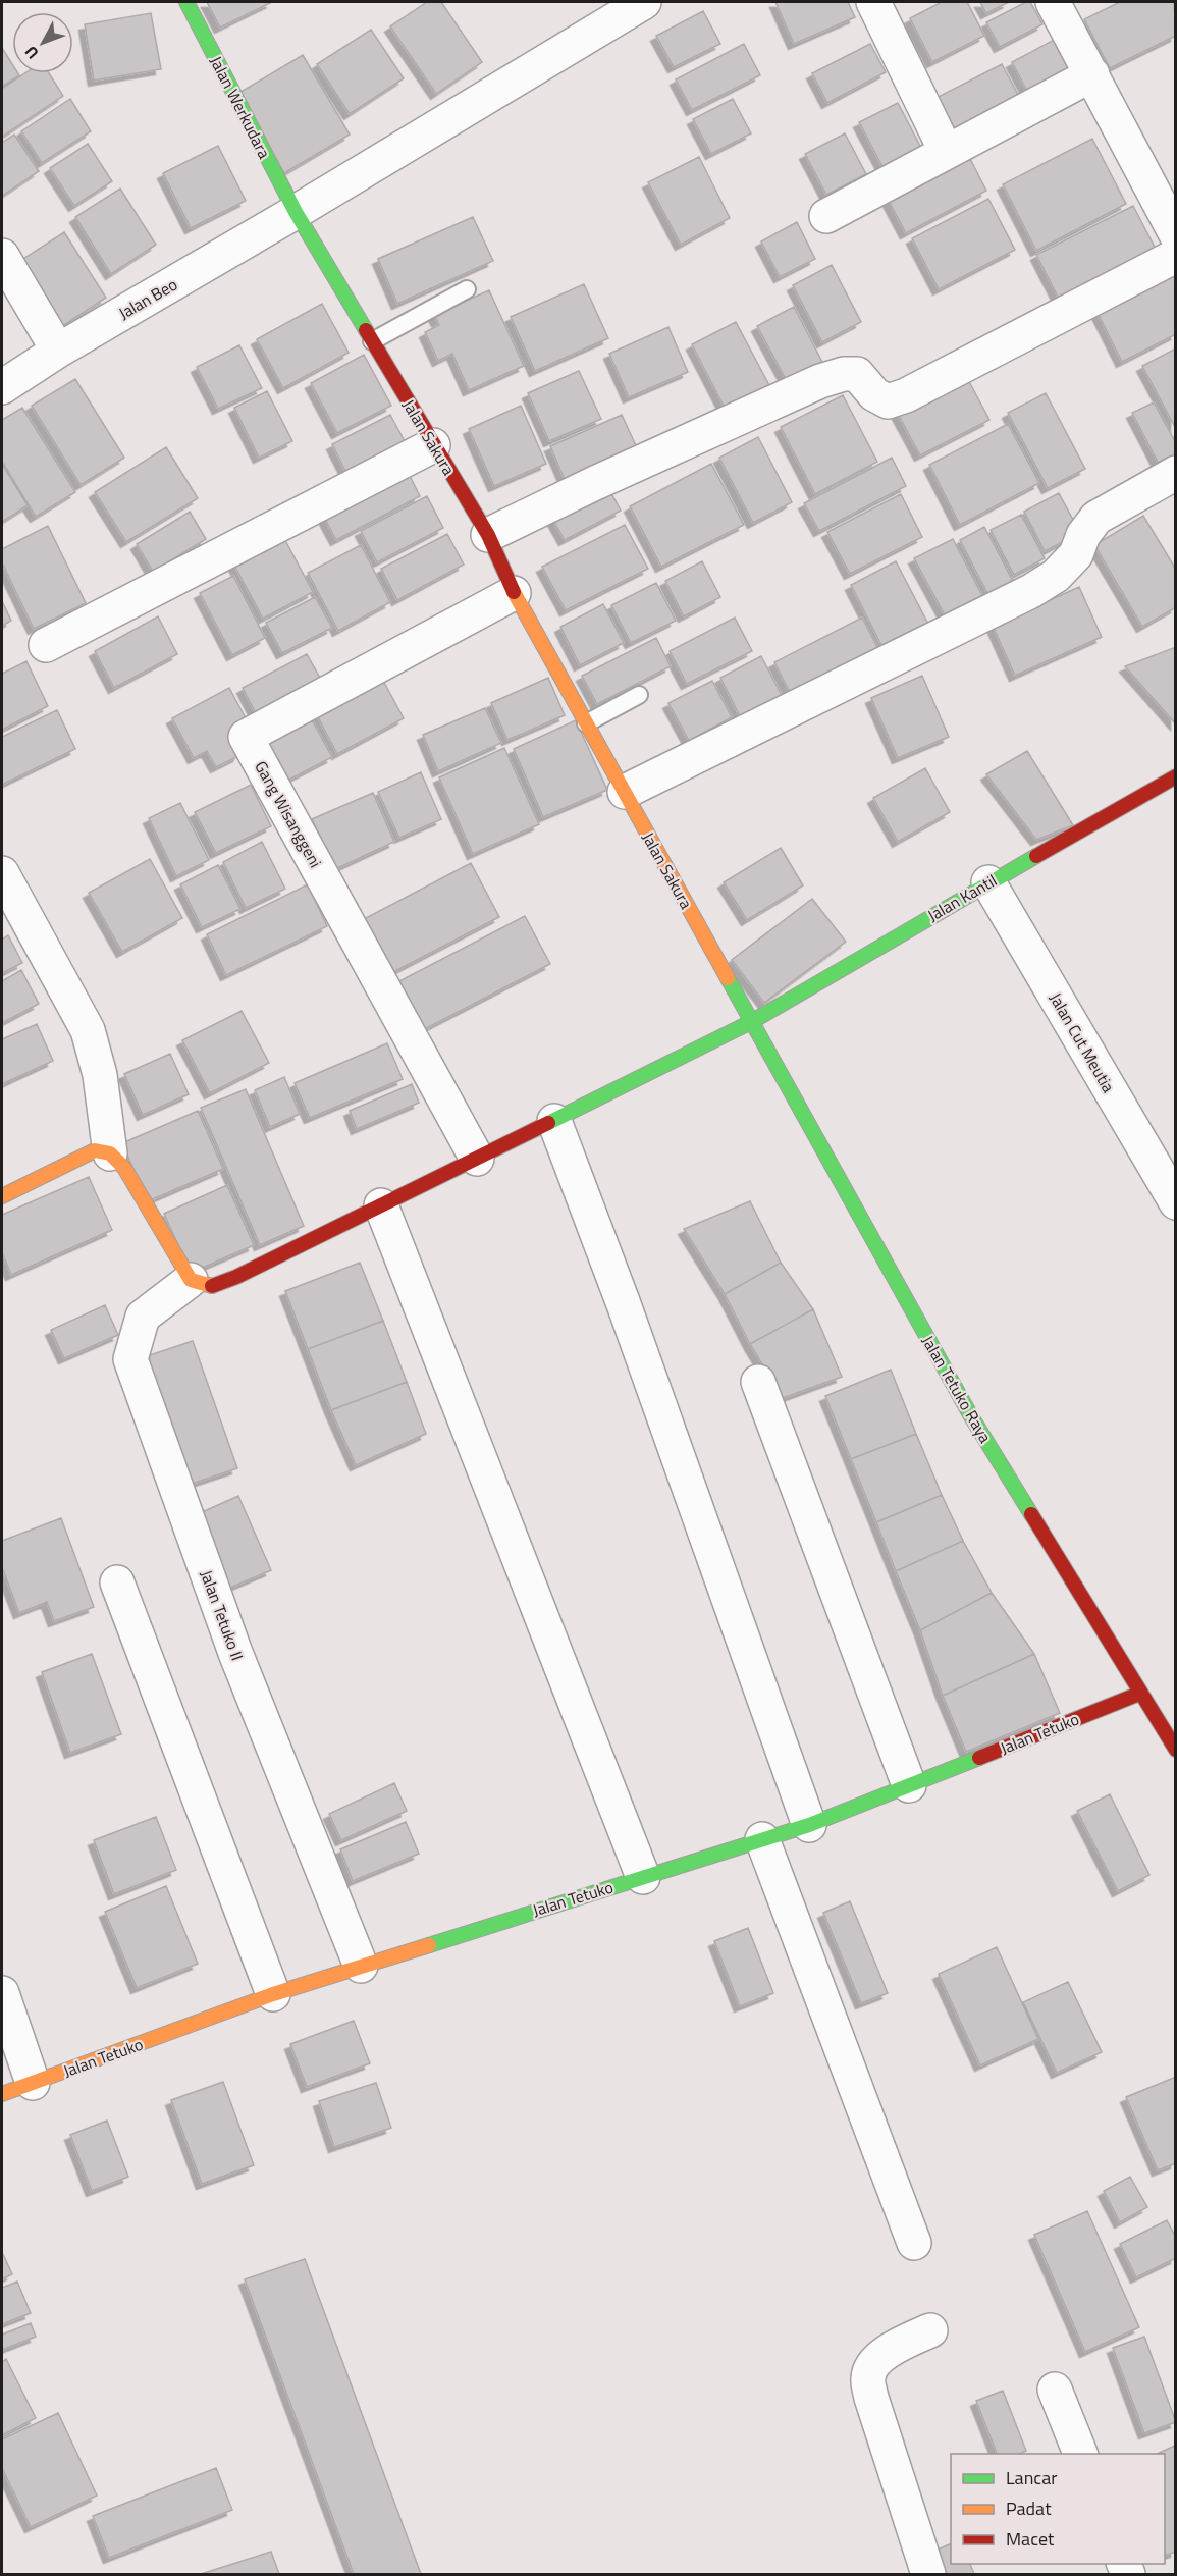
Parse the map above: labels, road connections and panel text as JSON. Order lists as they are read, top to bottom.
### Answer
{
  "streets": {
    "street": [
      "Jalan Werkudara",
      "Jalan Beo",
      "Jalan Sakura",
      "Gang Wisanggeni",
      "Jalan Kantil",
      "Jalan Cut Meutia",
      "Jalan Tetuko Raya",
      "Jalan Tetuko II",
      "Jalan Tetuko"
    ]
  },
  "crossings": [
    ["Jalan Werkudara", "Jalan Beo"],
    ["Jalan Werkudara", "Jalan Sakura"],
    ["Jalan Beo", "Jalan Sakura"],
    ["Jalan Sakura", "Gang Wisanggeni"],
    ["Jalan Sakura", "Jalan Kantil"],
    ["Jalan Sakura", "Jalan Tetuko Raya"],
    ["Gang Wisanggeni", "Jalan Kantil"],
    ["Jalan Kantil", "Jalan Cut Meutia"],
    ["Jalan Kantil", "Jalan Tetuko Raya"],
    ["Jalan Kantil", "Jalan Tetuko II"],
    ["Jalan Tetuko Raya", "Jalan Tetuko"],
    ["Jalan Tetuko II", "Jalan Tetuko"]
  ],
  "legend": ["Lancar", "Padat", "Macet"],
  "north": "bottom left"
}
